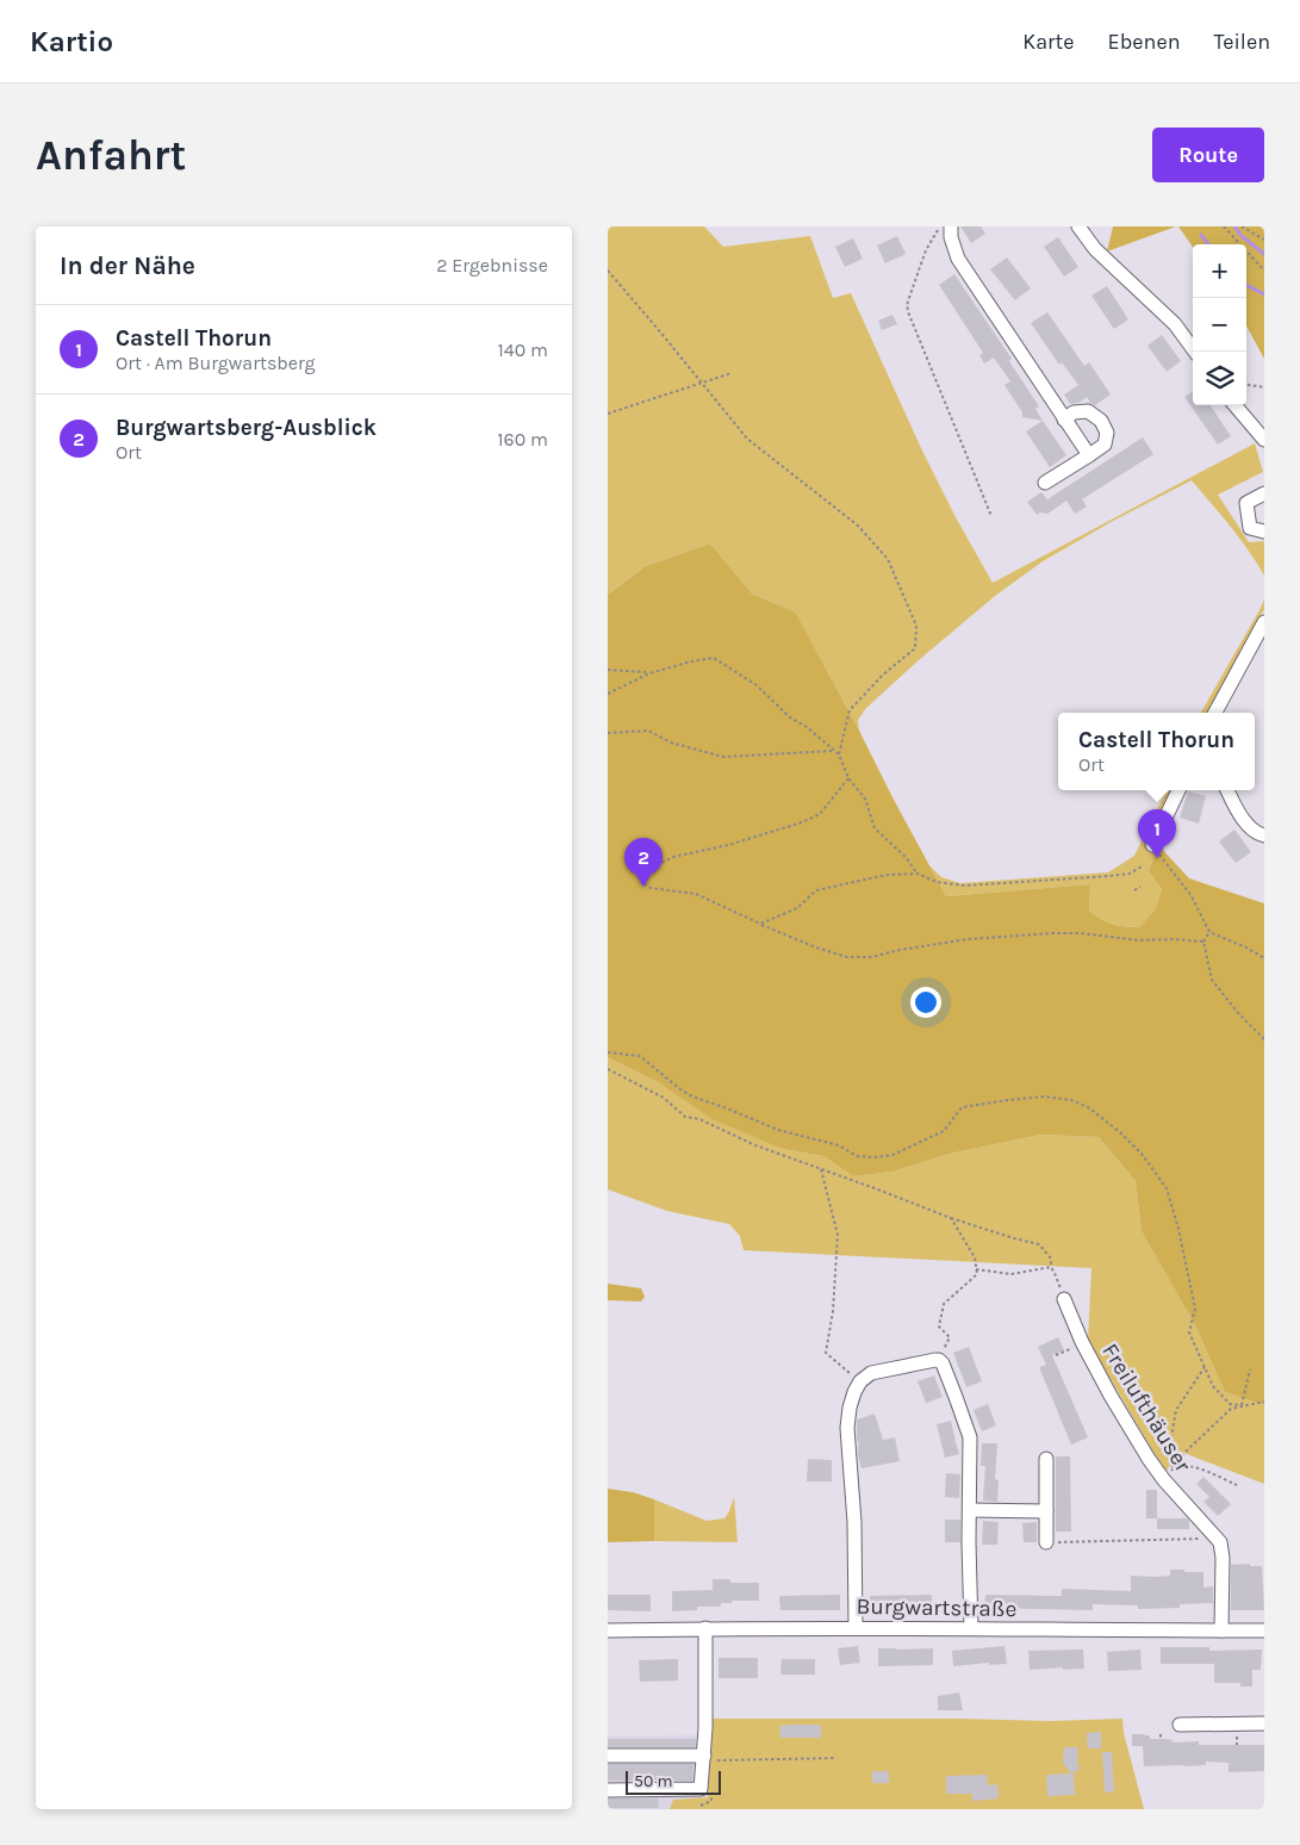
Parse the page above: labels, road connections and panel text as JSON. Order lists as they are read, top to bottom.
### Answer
{
  "streets": {
    "street": ["Freilufthäuser", "Burgwartstraße"]
  },
  "crossings": [
    ["Freilufthäuser", "Burgwartstraße"]
  ],
  "scale_bar": "50 m",
  "page": {
    "header": "Kartio",
    "nav": ["Karte", "Ebenen", "Teilen"],
    "buttons": "Route",
    "title": "Anfahrt",
    "heading": ["In der Nähe", "2 Ergebnisse"],
    "map_buttons": ["+", "−"],
    "list": [
      {
        "mark": "1",
        "name": "Castell Thorun",
        "note": "Ort · Am Burgwartsberg",
        "value": "140 m"
      },
      {
        "mark": "2",
        "name": "Burgwartsberg-Ausblick",
        "note": "Ort",
        "value": "160 m"
      }
    ],
    "popup": ["Castell Thorun", "Ort"],
    "pins": ["1", "2"],
    "scale": "50 m"
  }
}
